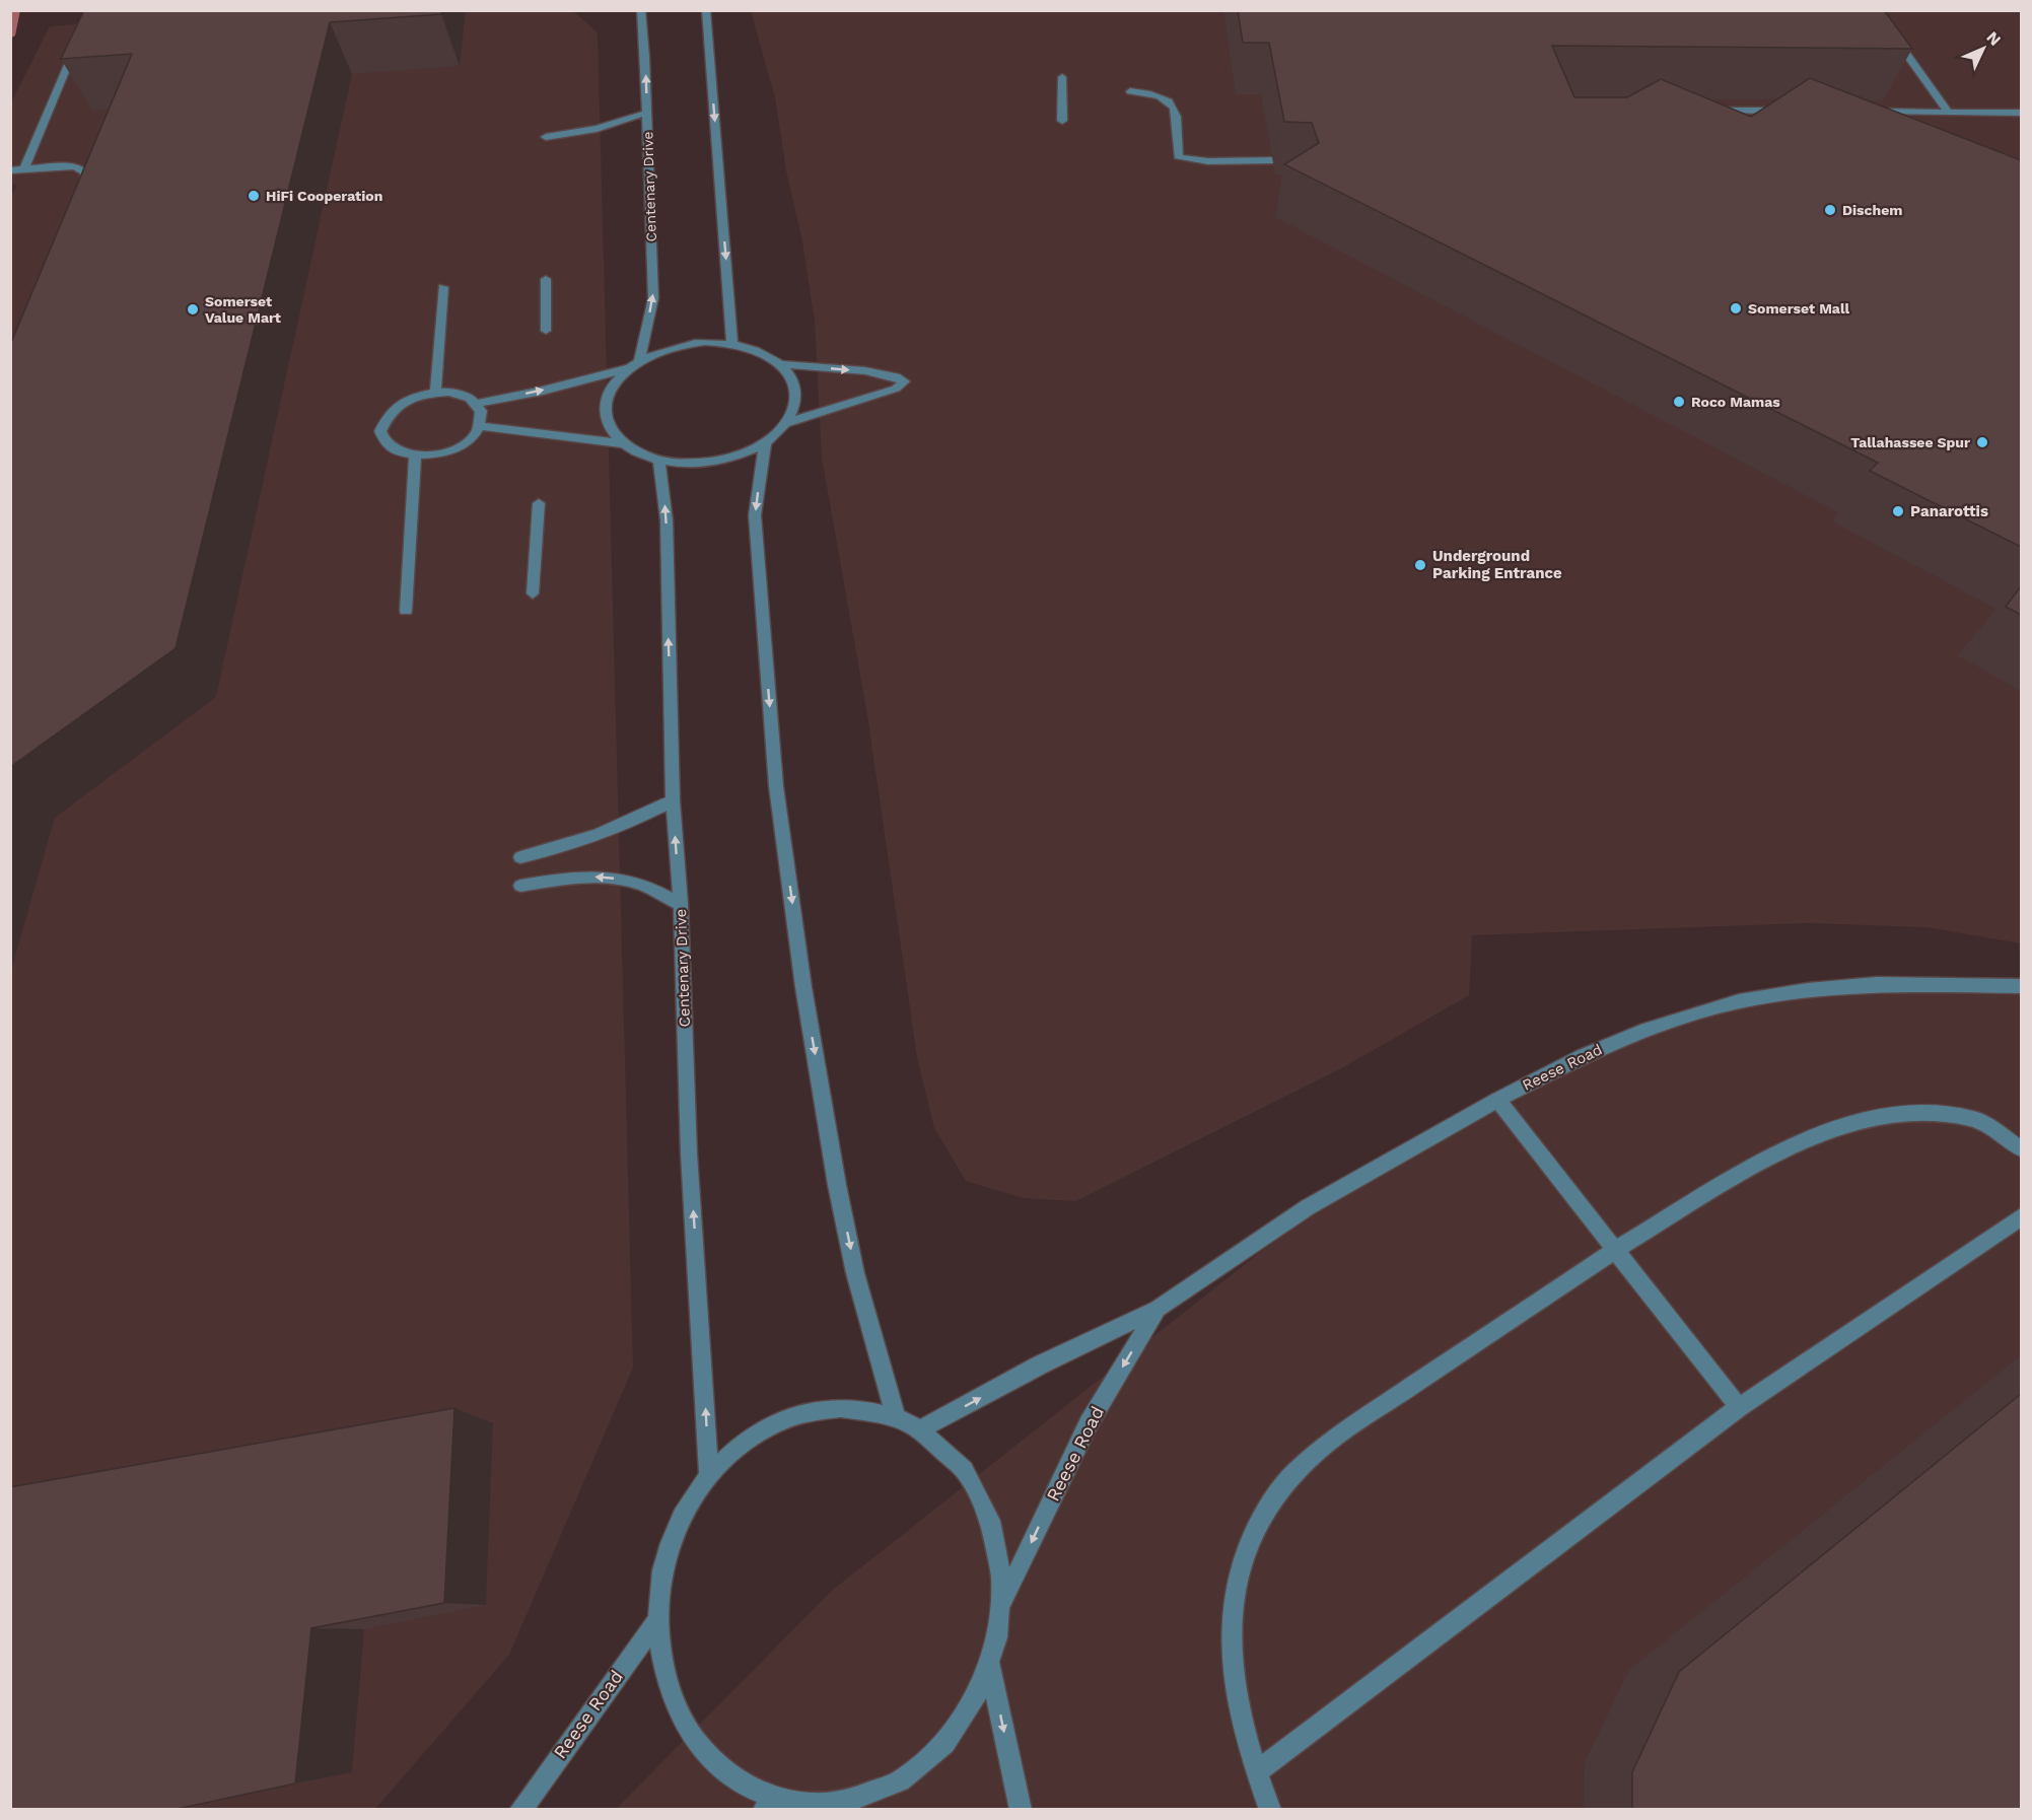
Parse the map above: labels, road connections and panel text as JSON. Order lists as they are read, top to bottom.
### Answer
{
  "streets": {
    "street": ["Centenary Drive", "Reese Road"]
  },
  "places": [
    "HiFi Cooperation",
    "Dischem",
    "Somerset Mall",
    "Somerset Value Mart",
    "Roco Mamas",
    "Tallahassee Spur",
    "Panarottis",
    "Underground Parking Entrance"
  ],
  "north": "top right"
}
